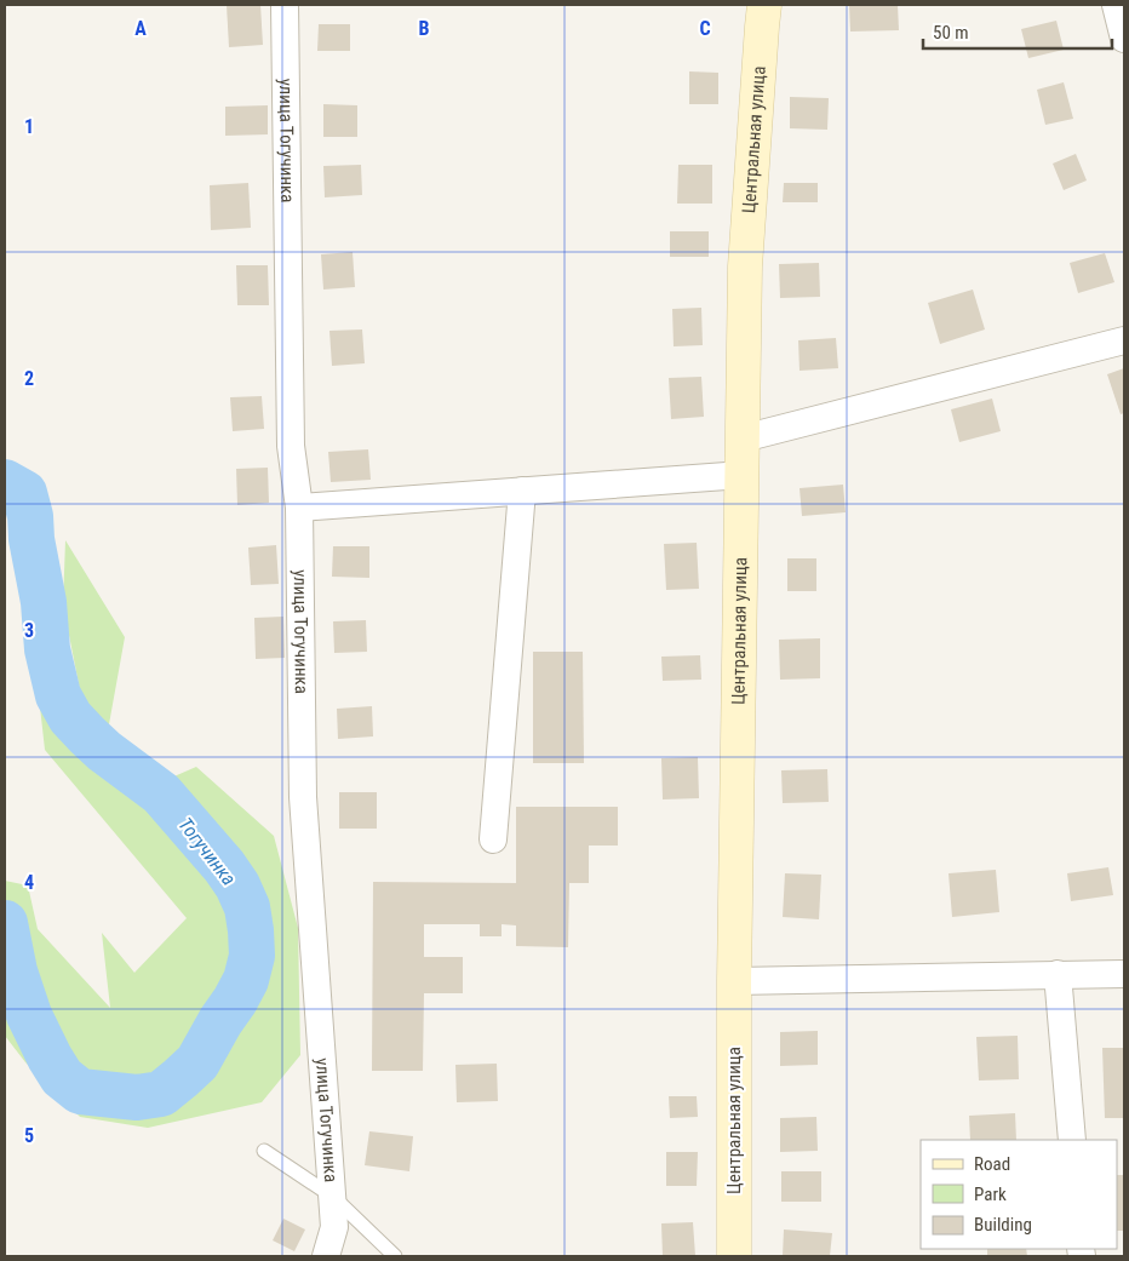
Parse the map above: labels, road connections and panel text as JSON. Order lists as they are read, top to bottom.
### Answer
{
  "streets": {
    "main road": ["Центральная улица"],
    "street": ["улица Тогучинка"]
  },
  "water": ["Тогучинка"],
  "legend": ["Road", "Park", "Building"],
  "scale_bar": "50 m",
  "grid": {
    "columns": ["A", "B", "C"],
    "rows": [
      "1",
      "2",
      "3",
      "4",
      "5"
    ]
  }
}
